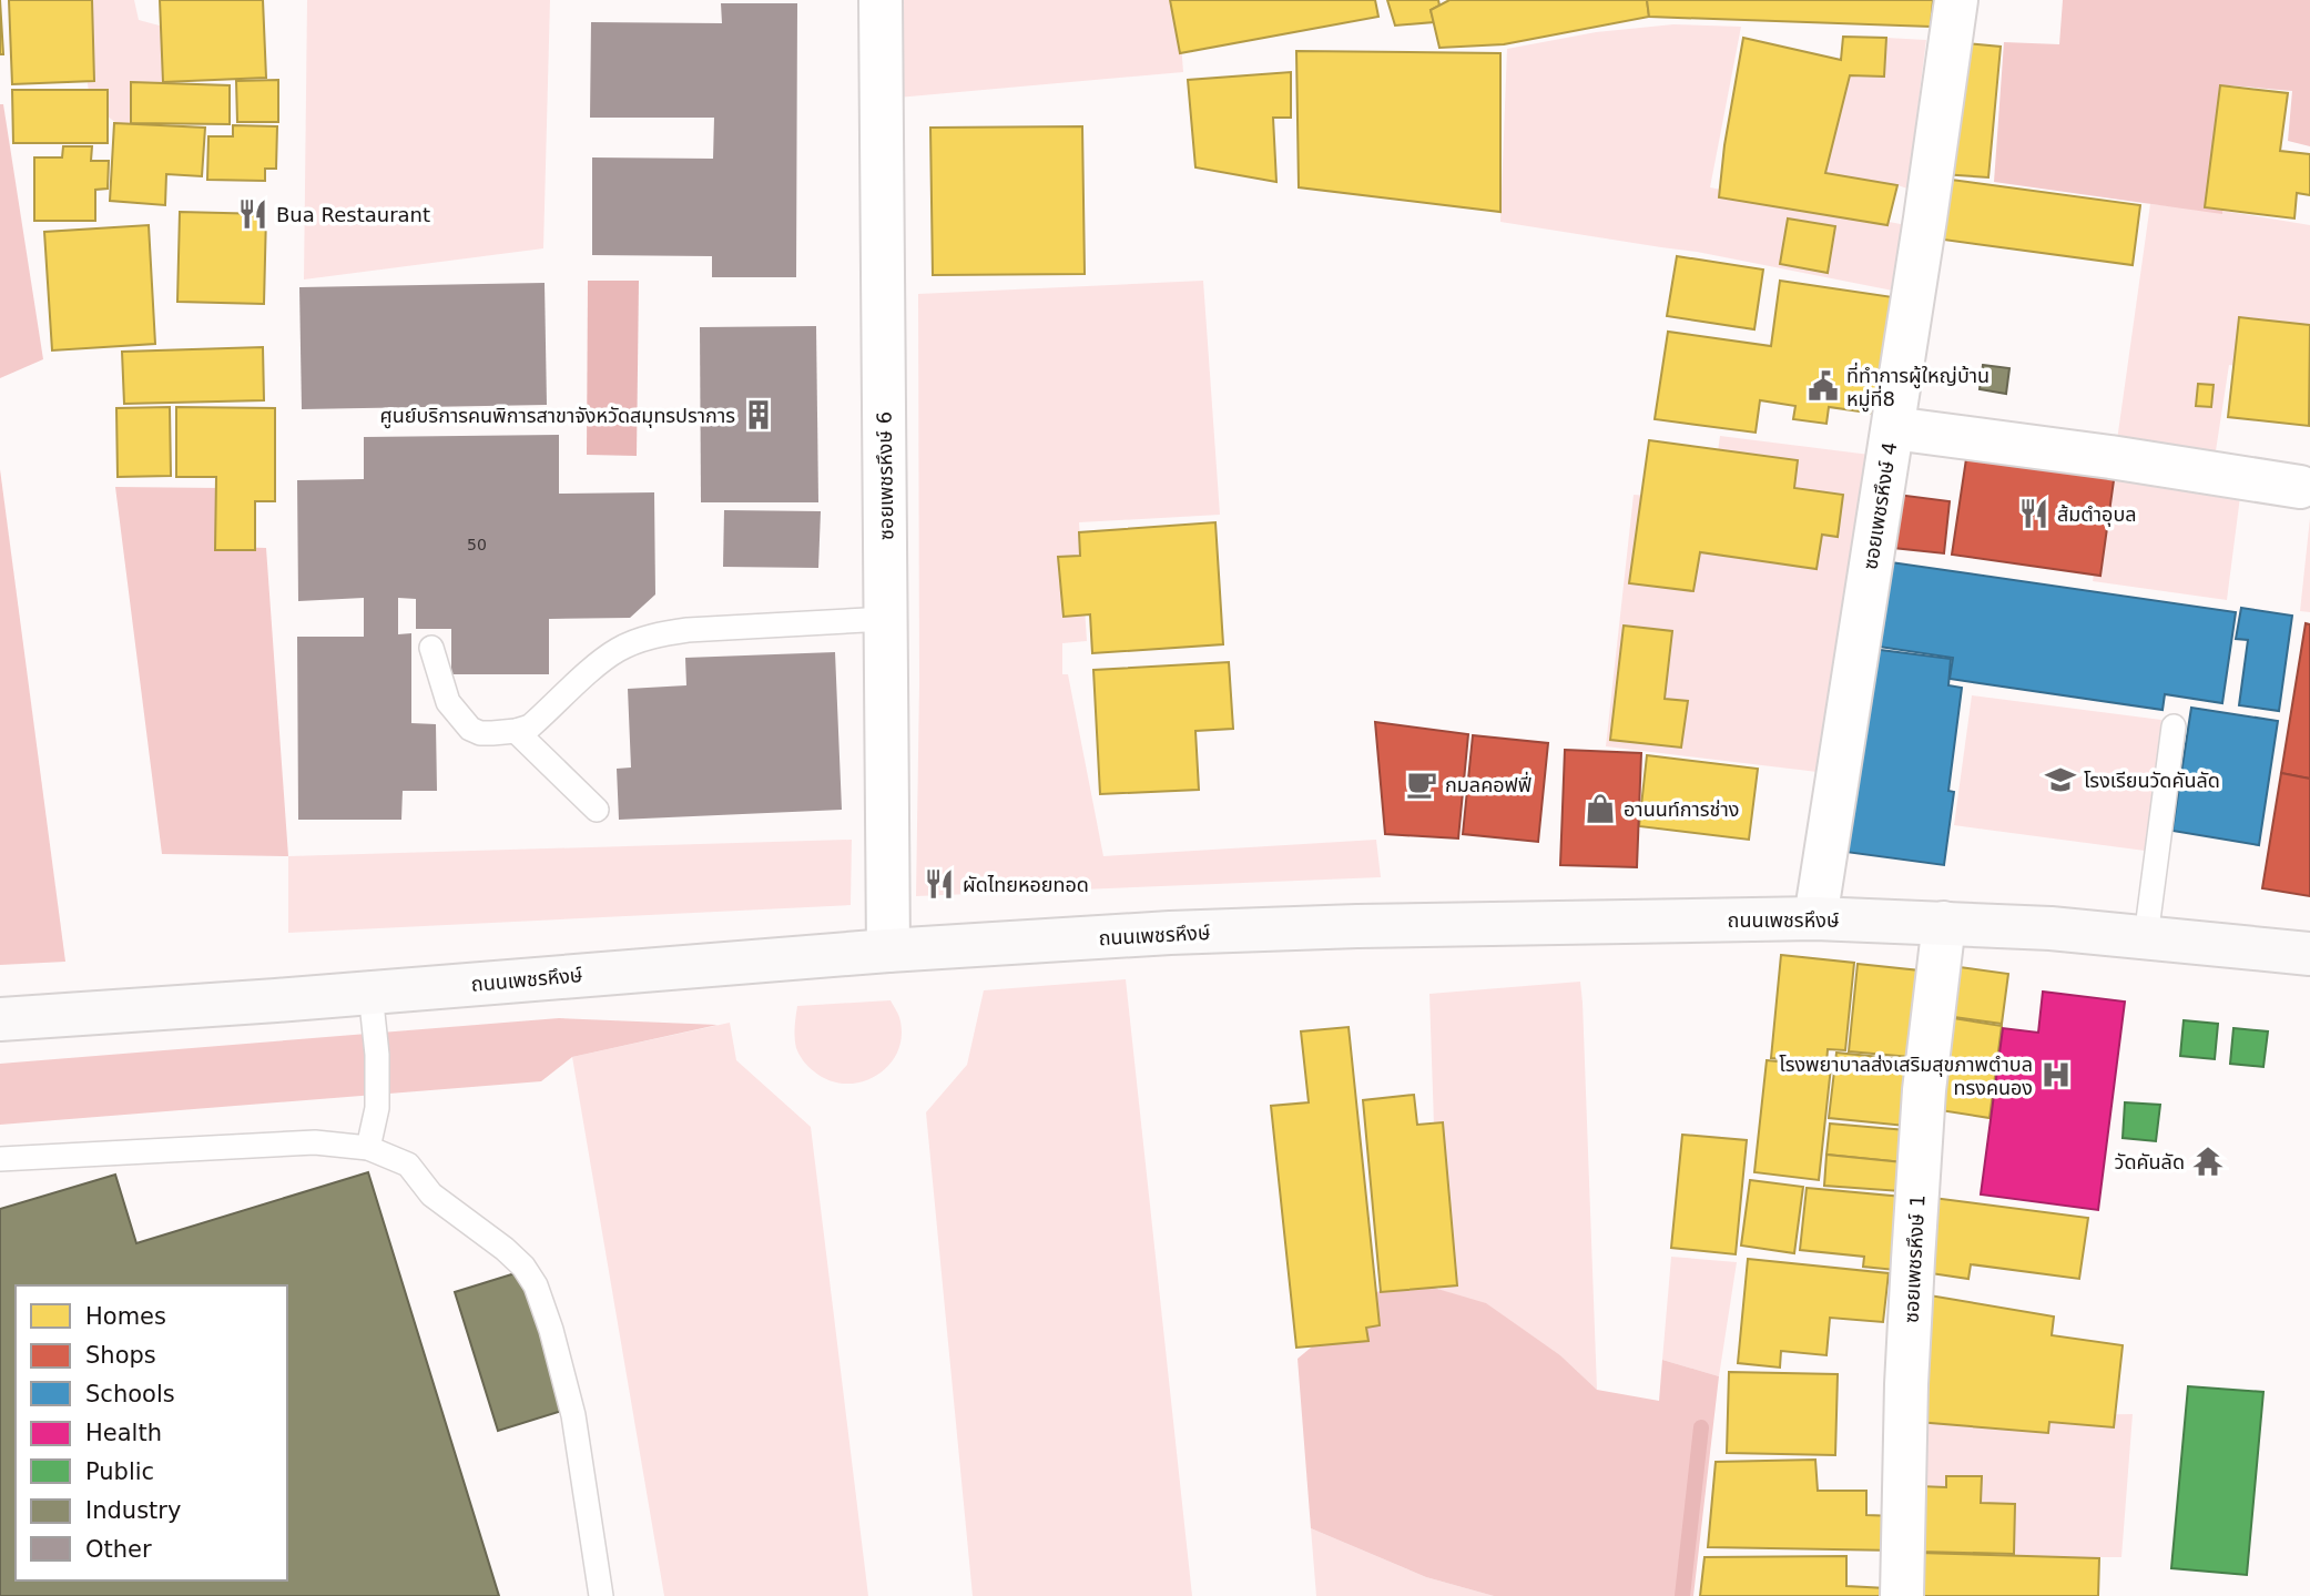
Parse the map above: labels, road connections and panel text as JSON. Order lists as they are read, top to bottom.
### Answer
{
  "streets": {
    "main road": ["ถนนเพชรหึงษ์"],
    "street": ["ซอยเพชรหึงษ์ 6", "ซอยเพชรหึงษ์ 4", "ซอยเพชรหึงษ์ 1"]
  },
  "crossings": [
    ["ซอยเพชรหึงษ์ 6", "ถนนเพชรหึงษ์"],
    ["ซอยเพชรหึงษ์ 4", "ถนนเพชรหึงษ์"],
    ["ถนนเพชรหึงษ์", "ซอยเพชรหึงษ์ 1"]
  ],
  "places": {
    "restaurant": ["Bua Restaurant", "ส้มตำอุบล", "ผัดไทยหอยทอด"],
    "public building": ["ที่ทำการผู้ใหญ่บ้าน หมู่ที่8"],
    "building": ["ศูนย์บริการคนพิการสาขาจังหวัดสมุทรปราการ"],
    "school or university": ["โรงเรียนวัดคันลัด"],
    "cafe": ["กมลคอฟฟี่"],
    "shop": ["อานนท์การช่าง"],
    "hospital": ["โรงพยาบาลส่งเสริมสุขภาพตำบล ทรงคนอง"],
    "temple": ["วัดคันลัด"]
  },
  "house_numbers": ["50"],
  "legend": [
    "Homes",
    "Shops",
    "Schools",
    "Health",
    "Public",
    "Industry",
    "Other"
  ]
}
